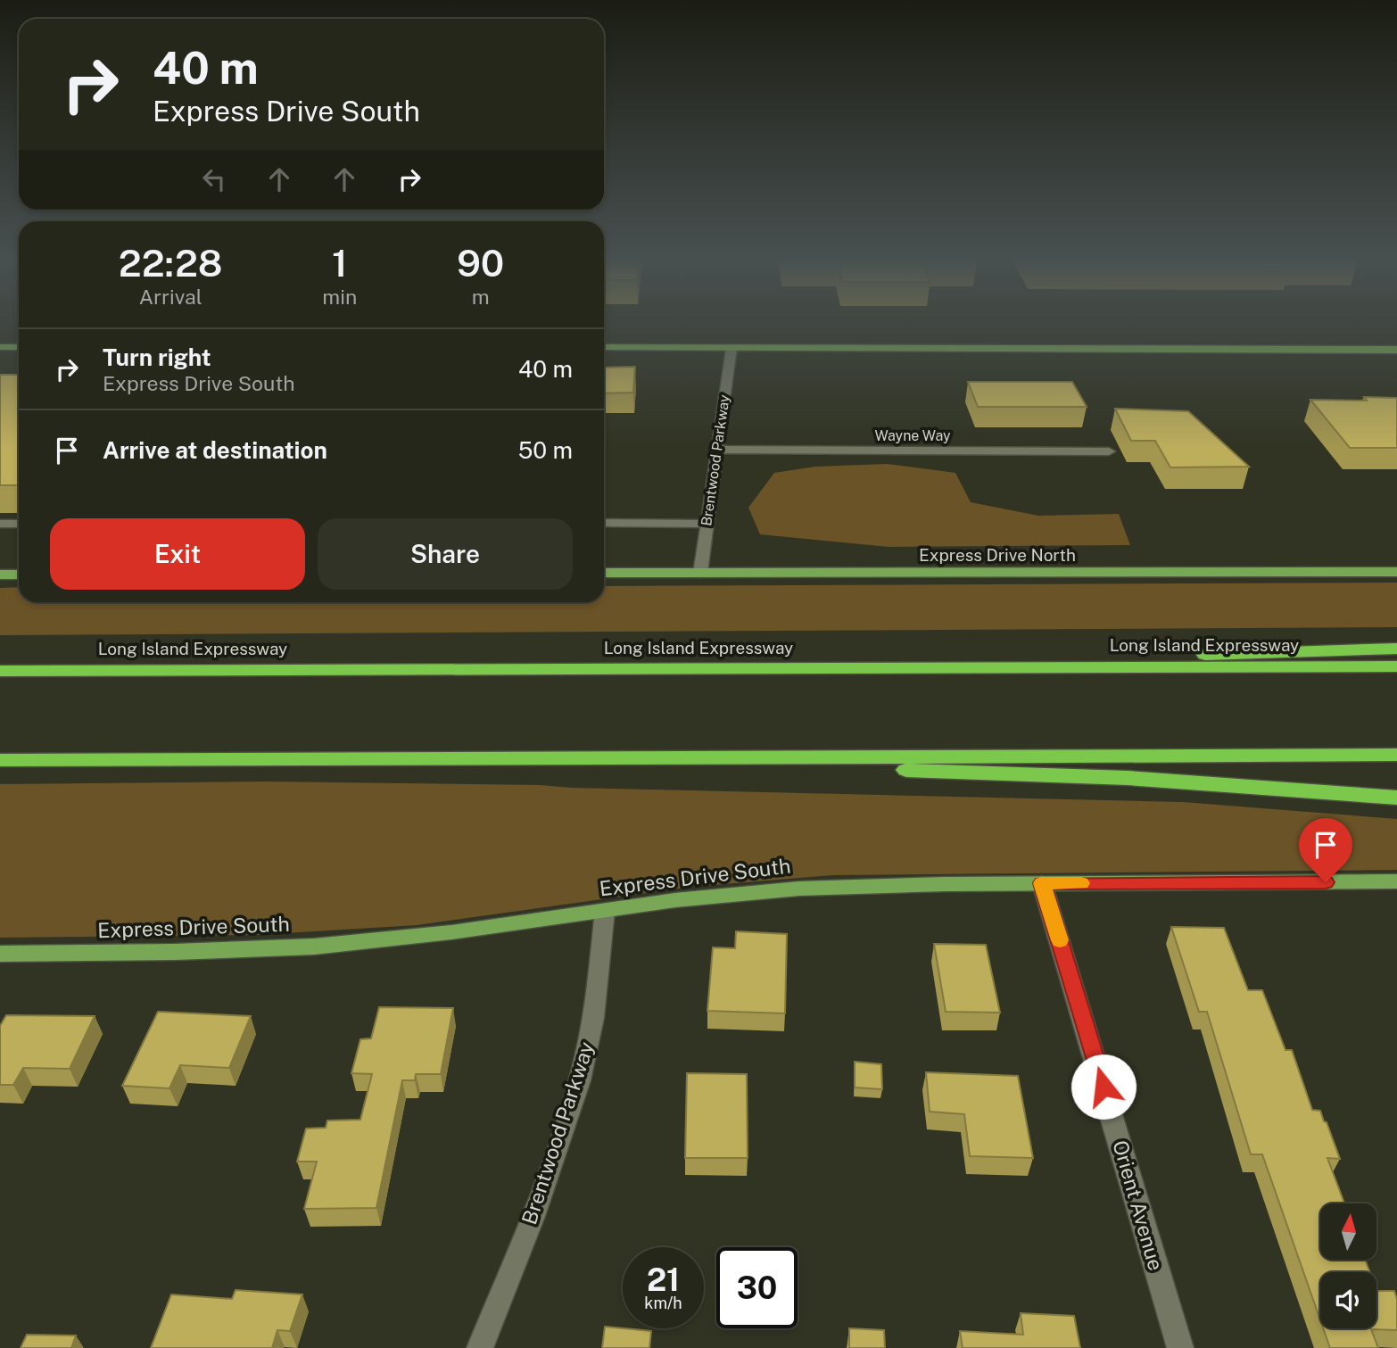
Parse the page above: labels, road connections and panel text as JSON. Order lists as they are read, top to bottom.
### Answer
{
  "streets": {
    "highway": ["Long Island Expressway"],
    "main road": ["Express Drive North", "Express Drive South"],
    "street": ["Wayne Way", "Brentwood Parkway", "Orient Avenue"]
  },
  "crossings": [
    ["Wayne Way", "Brentwood Parkway"],
    ["Brentwood Parkway", "Express Drive North"],
    ["Brentwood Parkway", "Express Drive South"],
    ["Express Drive South", "Orient Avenue"]
  ],
  "north": "top",
  "page": {
    "turn": ["40 m", "Express Drive South"],
    "eta": [
      "22:28",
      "Arrival",
      "1",
      "min",
      "90",
      "m"
    ],
    "list": [
      {
        "name": "Turn right",
        "note": "Express Drive South",
        "value": "40 m"
      },
      {
        "name": "Arrive at destination",
        "value": "50 m"
      }
    ],
    "buttons": ["Exit", "Share"],
    "speed": "21 km/h",
    "limit": "30"
  }
}
